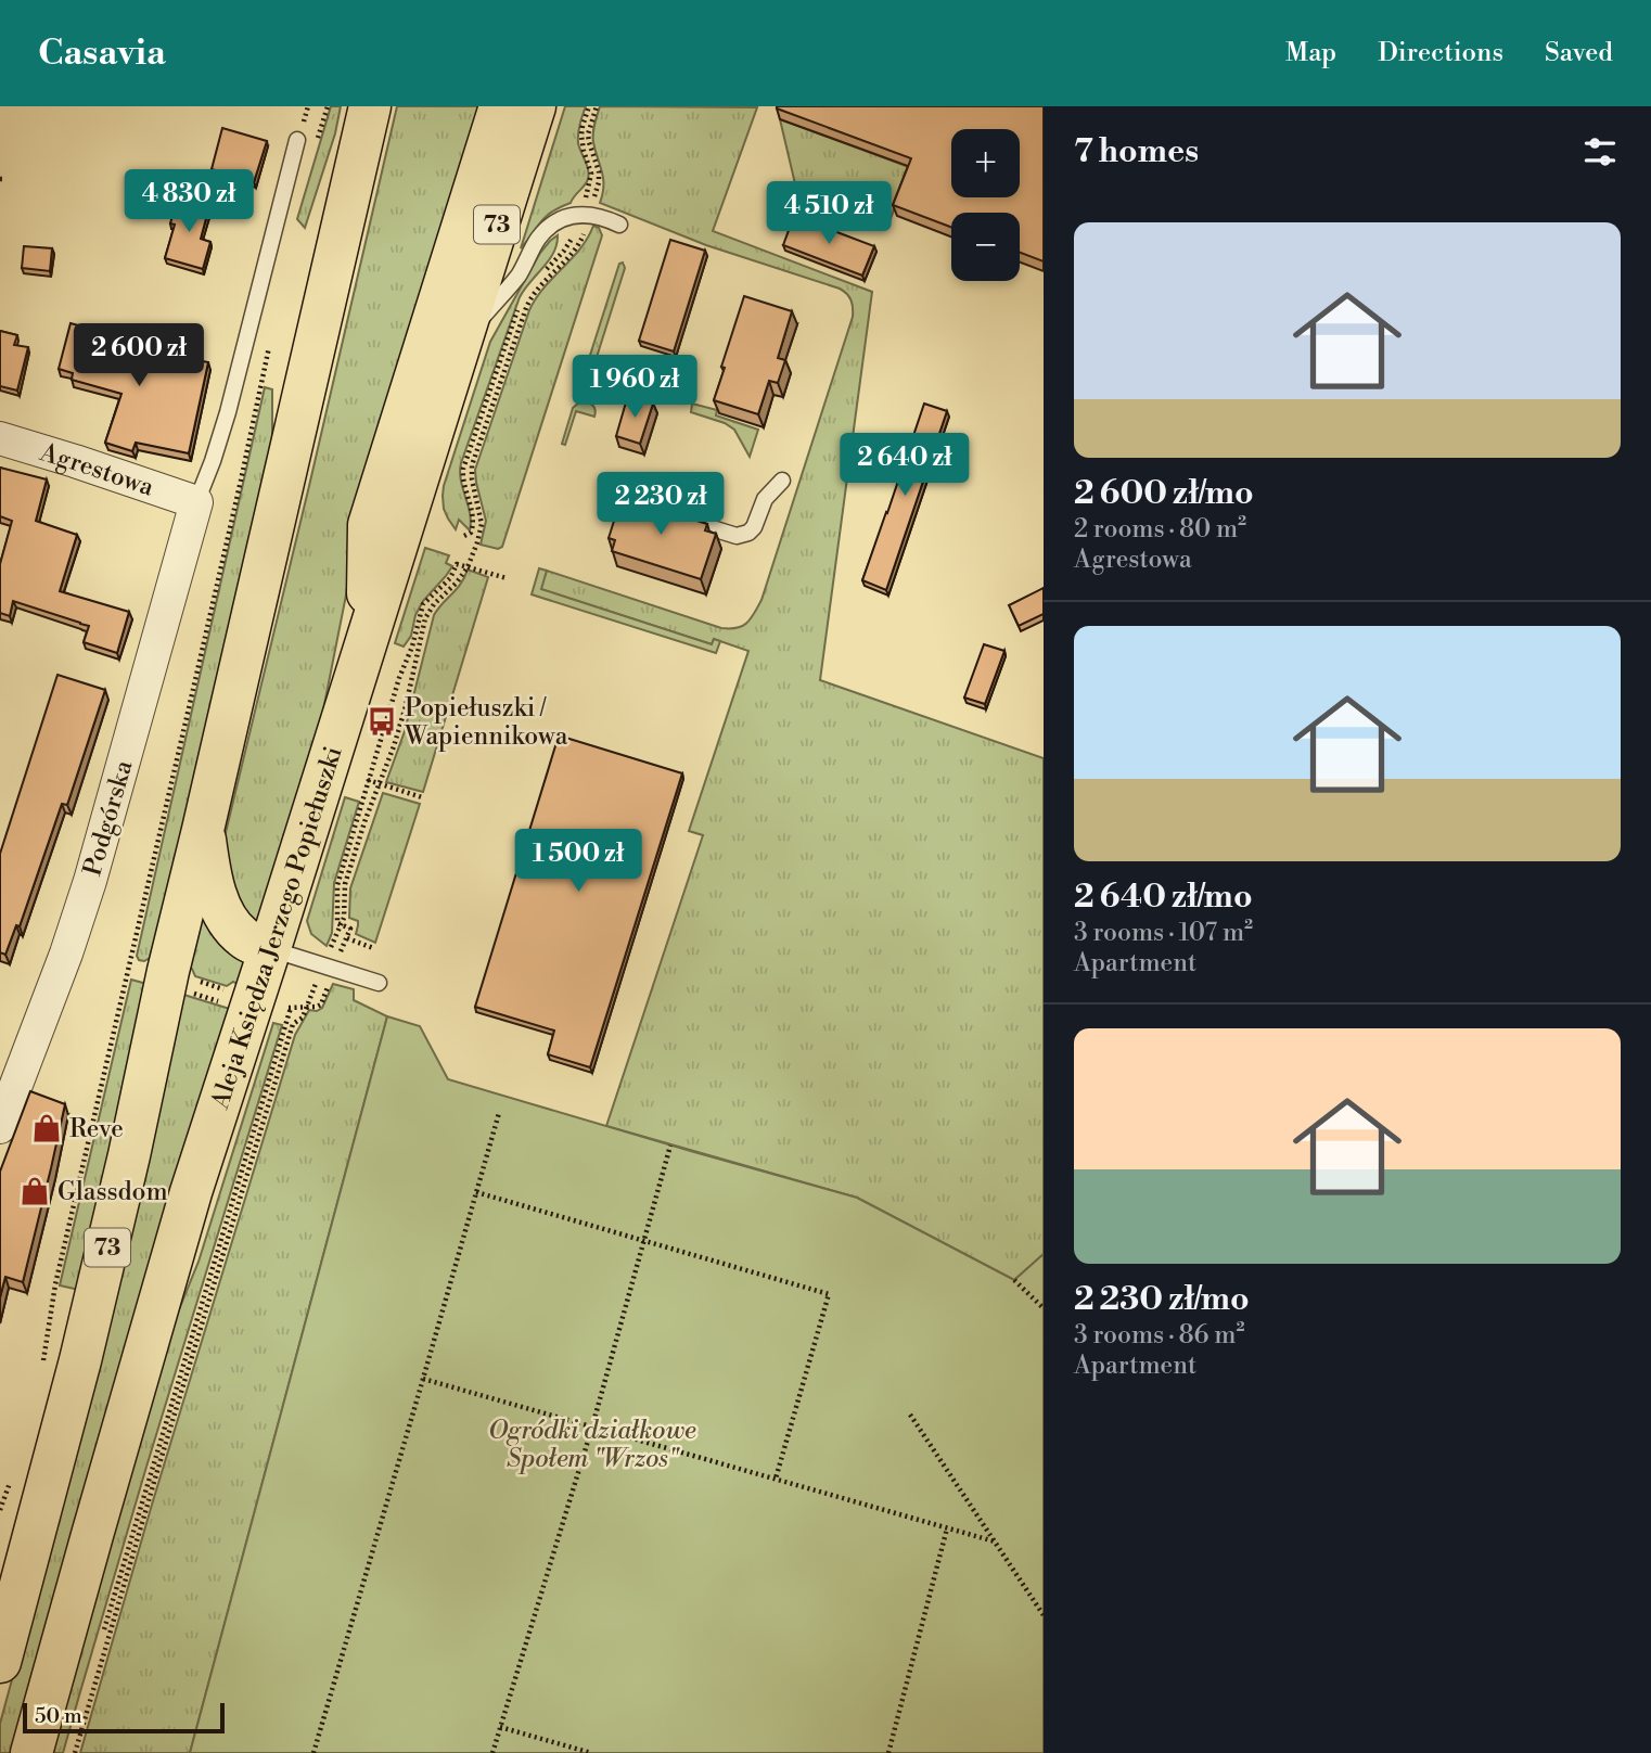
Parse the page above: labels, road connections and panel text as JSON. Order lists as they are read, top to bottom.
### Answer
{
  "streets": {
    "main road": ["73", "Aleja Księdza Jerzego Popiełuszki"],
    "street": ["Agrestowa", "Podgórska"]
  },
  "crossings": [
    ["Agrestowa", "Podgórska"]
  ],
  "parks": ["Ogródki działkowe Społem \"Wrzos\""],
  "places": {
    "bus stop": ["Popiełuszki / Wapiennikowa"],
    "shop": ["Reve", "Glassdom"]
  },
  "scale_bar": "50 m",
  "page": {
    "header": "Casavia",
    "nav": ["Map", "Directions", "Saved"],
    "heading": "7 homes",
    "map_buttons": ["+", "−"],
    "price": [
      "4 830 zł",
      "4 510 zł",
      "2 600 zł",
      "1 960 zł",
      "2 640 zł",
      "2 230 zł",
      "1 500 zł"
    ],
    "list": [
      {
        "name": "2 600 zł/mo",
        "note": "2 rooms · 80 m² · Agrestowa"
      },
      {
        "name": "2 640 zł/mo",
        "note": "3 rooms · 107 m² · Apartment"
      },
      {
        "name": "2 230 zł/mo",
        "note": "3 rooms · 86 m² · Apartment"
      }
    ],
    "scale": "50 m"
  }
}
